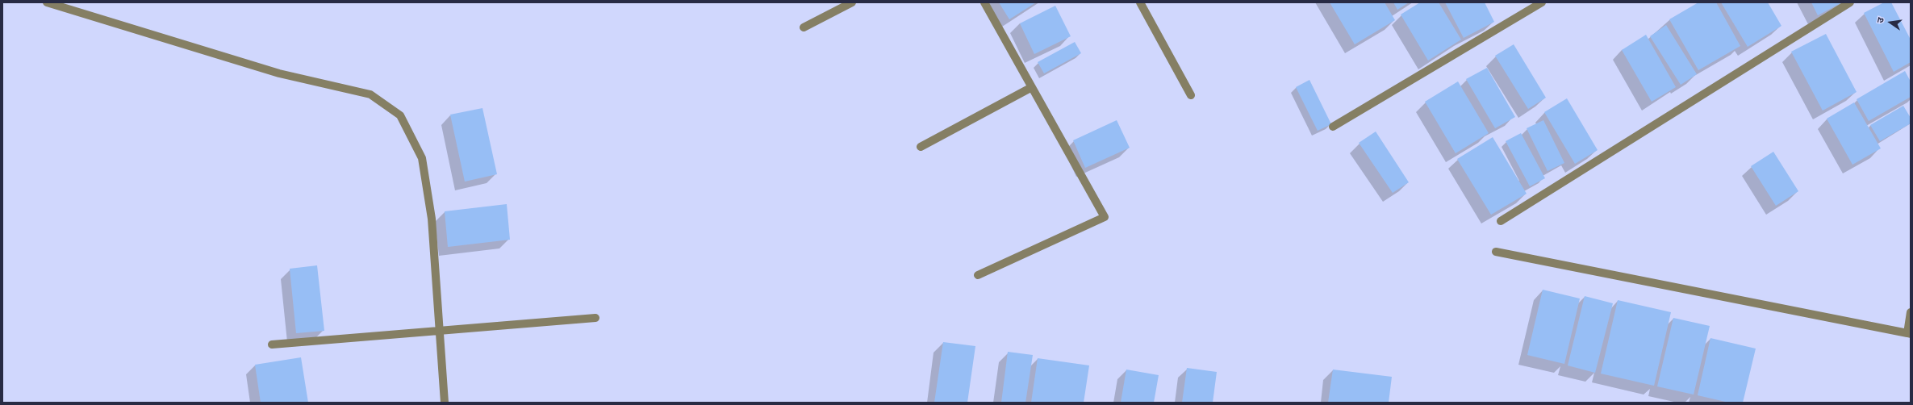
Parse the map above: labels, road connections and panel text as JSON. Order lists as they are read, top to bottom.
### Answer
{
  "north": "left"
}
